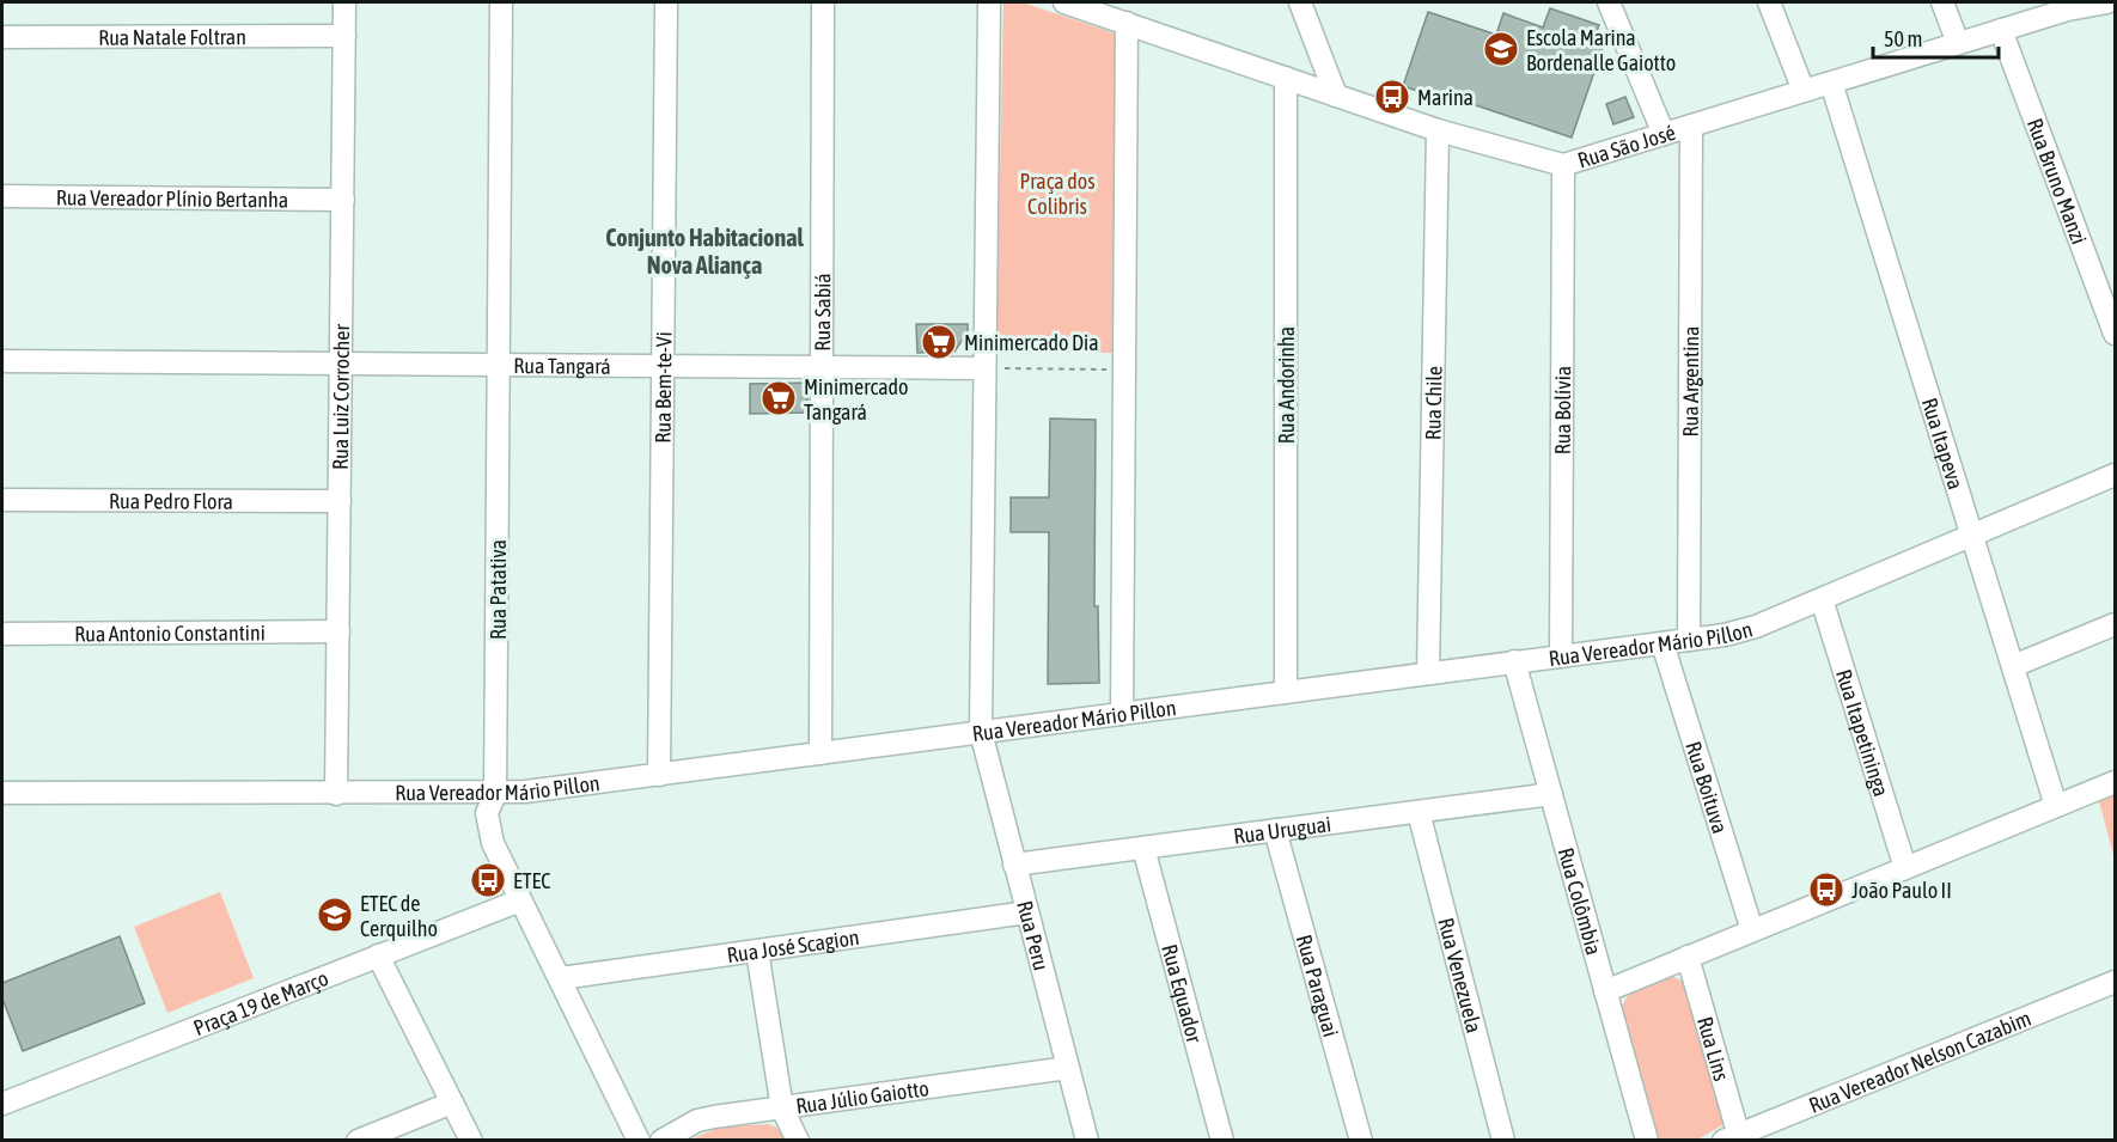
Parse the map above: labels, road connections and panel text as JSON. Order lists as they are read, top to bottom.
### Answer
{
  "streets": {
    "street": [
      "Rua Natale Foltran",
      "Rua São José",
      "Rua Bruno Manzi",
      "Rua Vereador Plínio Bertanha",
      "Rua Sabiá",
      "Rua Tangará",
      "Rua Argentina",
      "Rua Andorinha",
      "Rua Bem-te-Vi",
      "Rua Luiz Corrocher",
      "Rua Chile",
      "Rua Bolívia",
      "Rua Itapeva",
      "Rua Pedro Flora",
      "Rua Patativa",
      "Rua Antonio Constantini",
      "Rua Vereador Mário Pillon",
      "Rua Itapetininga",
      "Rua Boituva",
      "Rua Uruguai",
      "Rua Colômbia",
      "Rua Peru",
      "Rua José Scagion",
      "Rua Venezuela",
      "Rua Paraguai",
      "Rua Equador",
      "Praça 19 de Março",
      "Rua Lins",
      "Rua Vereador Nelson Cazabim",
      "Rua Júlio Gaiotto"
    ]
  },
  "crossings": [
    ["Rua Natale Foltran", "Rua Luiz Corrocher"],
    ["Rua São José", "Rua Bruno Manzi"],
    ["Rua São José", "Rua Argentina"],
    ["Rua São José", "Rua Andorinha"],
    ["Rua São José", "Rua Chile"],
    ["Rua São José", "Rua Bolívia"],
    ["Rua São José", "Rua Itapeva"],
    ["Rua Vereador Plínio Bertanha", "Rua Luiz Corrocher"],
    ["Rua Sabiá", "Rua Tangará"],
    ["Rua Sabiá", "Rua Vereador Mário Pillon"],
    ["Rua Tangará", "Rua Bem-te-Vi"],
    ["Rua Tangará", "Rua Luiz Corrocher"],
    ["Rua Tangará", "Rua Patativa"],
    ["Rua Argentina", "Rua Vereador Mário Pillon"],
    ["Rua Andorinha", "Rua Vereador Mário Pillon"],
    ["Rua Bem-te-Vi", "Rua Vereador Mário Pillon"],
    ["Rua Luiz Corrocher", "Rua Pedro Flora"],
    ["Rua Luiz Corrocher", "Rua Antonio Constantini"],
    ["Rua Luiz Corrocher", "Rua Vereador Mário Pillon"],
    ["Rua Chile", "Rua Vereador Mário Pillon"],
    ["Rua Bolívia", "Rua Vereador Mário Pillon"],
    ["Rua Itapeva", "Rua Vereador Mário Pillon"],
    ["Rua Patativa", "Rua Vereador Mário Pillon"],
    ["Rua Patativa", "Rua José Scagion"],
    ["Rua Patativa", "Praça 19 de Março"],
    ["Rua Vereador Mário Pillon", "Rua Itapetininga"],
    ["Rua Vereador Mário Pillon", "Rua Boituva"],
    ["Rua Vereador Mário Pillon", "Rua Colômbia"],
    ["Rua Vereador Mário Pillon", "Rua Peru"],
    ["Rua Uruguai", "Rua Colômbia"],
    ["Rua Uruguai", "Rua Peru"],
    ["Rua Uruguai", "Rua Venezuela"],
    ["Rua Uruguai", "Rua Paraguai"],
    ["Rua Uruguai", "Rua Equador"],
    ["Rua Peru", "Rua José Scagion"],
    ["Rua Peru", "Rua Júlio Gaiotto"],
    ["Rua Lins", "Rua Vereador Nelson Cazabim"]
  ],
  "districts": ["Conjunto Habitacional Nova Aliança"],
  "parks": ["Praça dos Colibris"],
  "places": {
    "school or university": ["Escola Marina Bordenalle Gaiotto", "ETEC de Cerquilho"],
    "bus stop": ["Marina", "ETEC", "João Paulo II"],
    "supermarket": ["Minimercado Dia", "Minimercado Tangará"]
  },
  "scale_bar": "50 m"
}
